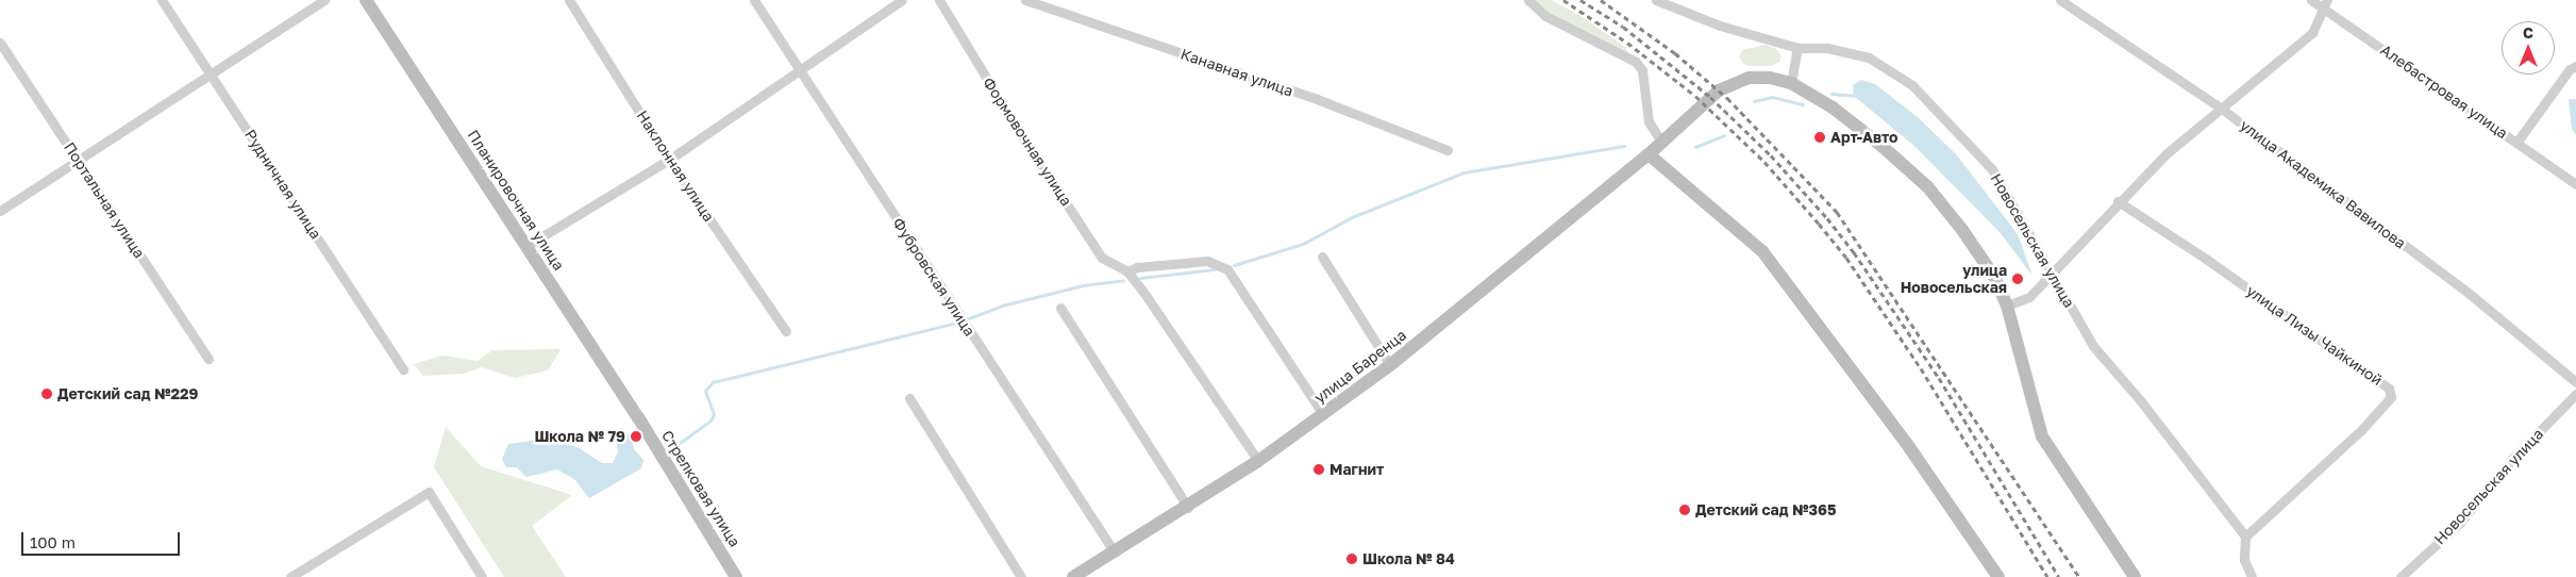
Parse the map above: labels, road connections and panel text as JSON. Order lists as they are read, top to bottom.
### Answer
{
  "streets": {
    "street": [
      "Канавная улица",
      "Алебастровая улица",
      "Формовочная улица",
      "Наклонная улица",
      "Рудничная улица",
      "улица Академика Вавилова",
      "Портальная улица",
      "Планировочная улица",
      "Новосельская улица",
      "Фубровская улица",
      "улица Лизы Чайкиной",
      "улица Баренца",
      "Стрелковая улица"
    ]
  },
  "crossings": [
    ["Формовочная улица", "улица Баренца"],
    ["Планировочная улица", "Стрелковая улица"],
    ["Новосельская улица", "улица Лизы Чайкиной"],
    ["Фубровская улица", "улица Баренца"]
  ],
  "places": [
    "Арт-Авто",
    "улица Новосельская",
    "Детский сад №229",
    "Школа № 79",
    "Магнит",
    "Детский сад №365",
    "Школа № 84"
  ],
  "scale_bar": "100 m",
  "north": "top"
}
